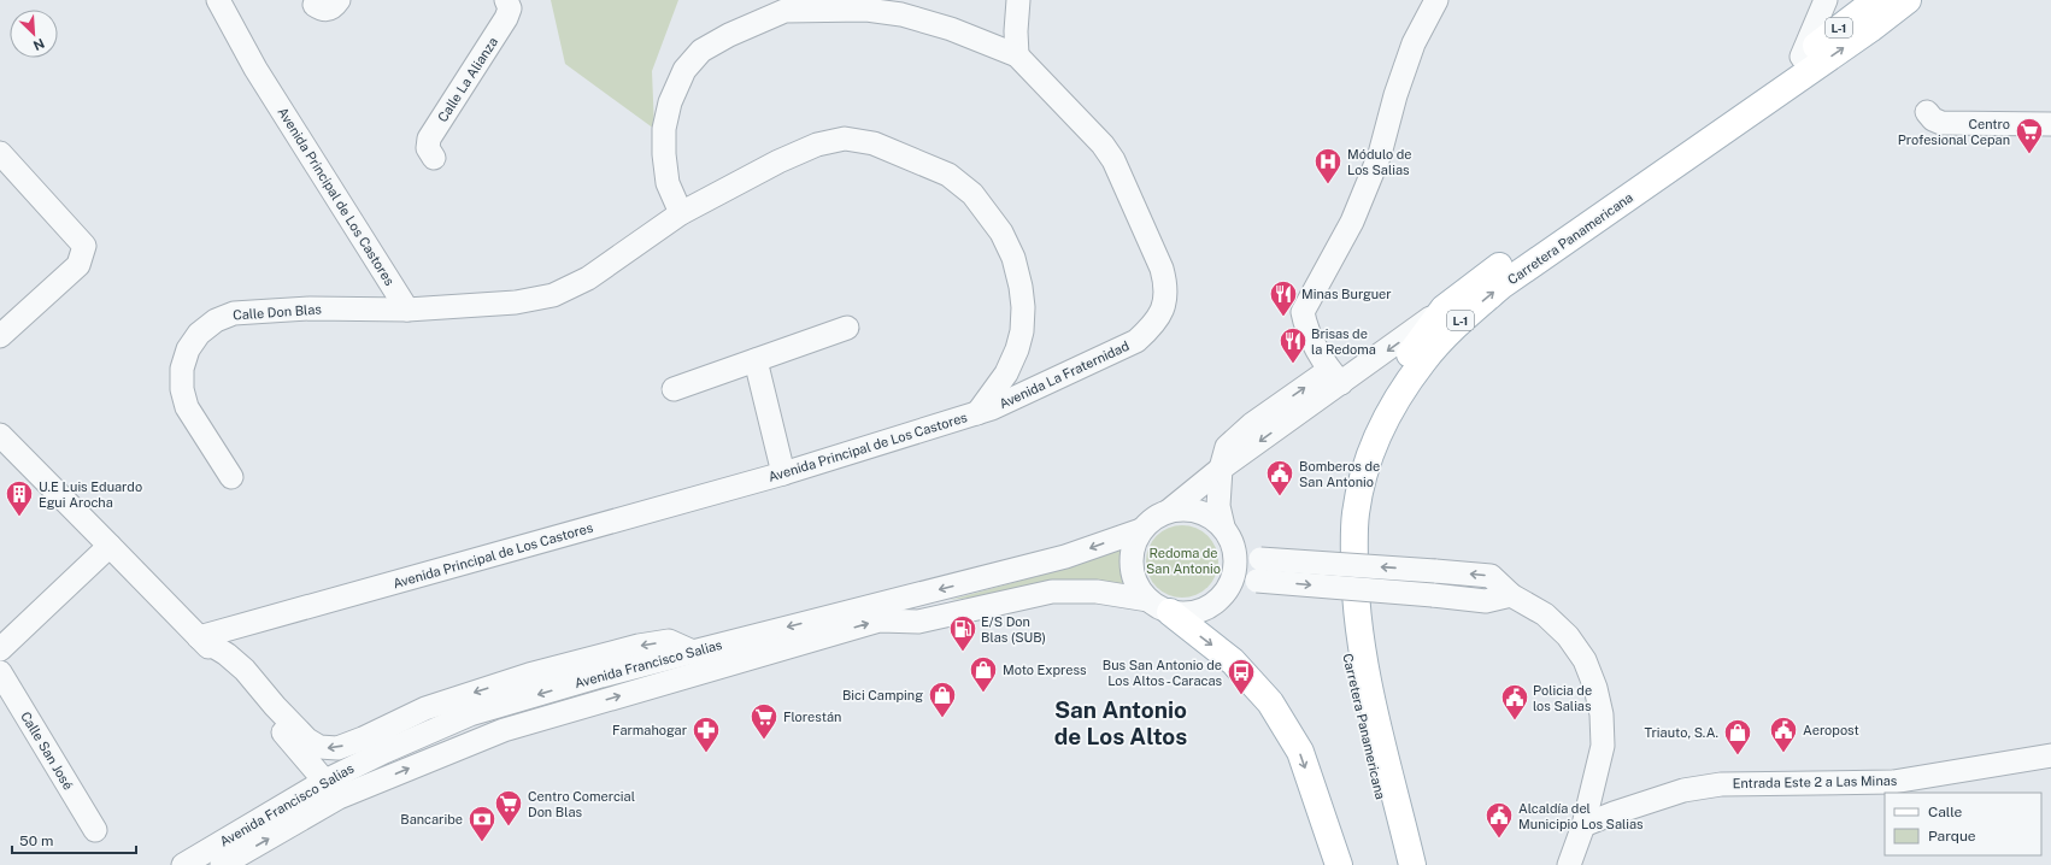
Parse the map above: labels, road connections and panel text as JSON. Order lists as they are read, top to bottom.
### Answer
{
  "streets": {
    "main road": ["L-1", "Carretera Panamericana"],
    "street": [
      "Calle La Alianza",
      "Avenida Principal de Los Castores",
      "Calle Don Blas",
      "Avenida La Fraternidad",
      "Avenida Francisco Salias",
      "Calle San José",
      "Entrada Este 2 a Las Minas"
    ]
  },
  "crossings": [
    ["L-1", "Carretera Panamericana"],
    ["Avenida Principal de Los Castores", "Calle Don Blas"],
    ["Avenida Principal de Los Castores", "Avenida La Fraternidad"]
  ],
  "districts": ["San Antonio de Los Altos"],
  "parks": ["Redoma de San Antonio"],
  "places": {
    "supermarket": ["Centro Profesional Cepan", "Florestán", "Centro Comercial Don Blas"],
    "hospital": ["Módulo de Los Salias"],
    "restaurant": ["Minas Burguer", "Brisas de la Redoma"],
    "public building": [
      "Bomberos de San Antonio",
      "Policia de los Salias",
      "Aeropost",
      "Alcaldía del Municipio Los Salias"
    ],
    "building": ["U.E Luis Eduardo Egui Arocha"],
    "fuel station": ["E/S Don Blas (SUB)"],
    "shop": ["Moto Express", "Bici Camping", "Triauto, S.A."],
    "bus stop": ["Bus San Antonio de Los Altos - Caracas"],
    "pharmacy": ["Farmahogar"],
    "bank": ["Bancaribe"]
  },
  "legend": ["Calle", "Parque"],
  "scale_bar": "50 m",
  "north": "bottom right"
}
